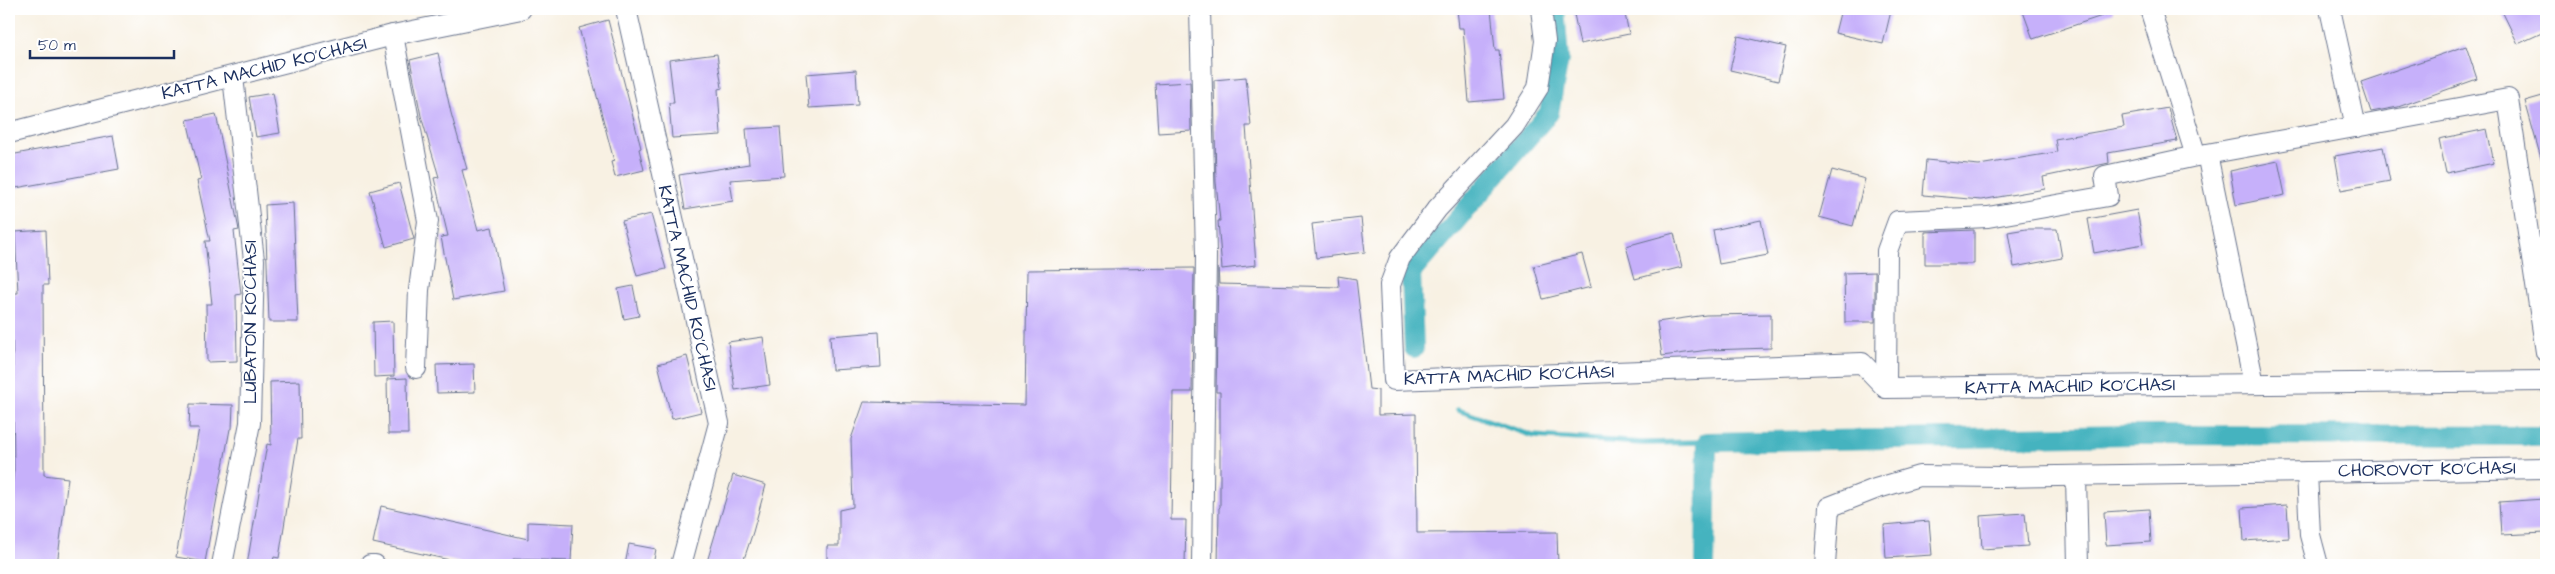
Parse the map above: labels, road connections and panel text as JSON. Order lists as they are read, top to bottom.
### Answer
{
  "streets": {
    "street": ["KATTA MACHID KO'CHASI", "LUBATON KO'CHASI", "CHOROVOT KO'CHASI"]
  },
  "crossings": [
    ["KATTA MACHID KO'CHASI", "LUBATON KO'CHASI"]
  ],
  "scale_bar": "50 m"
}
